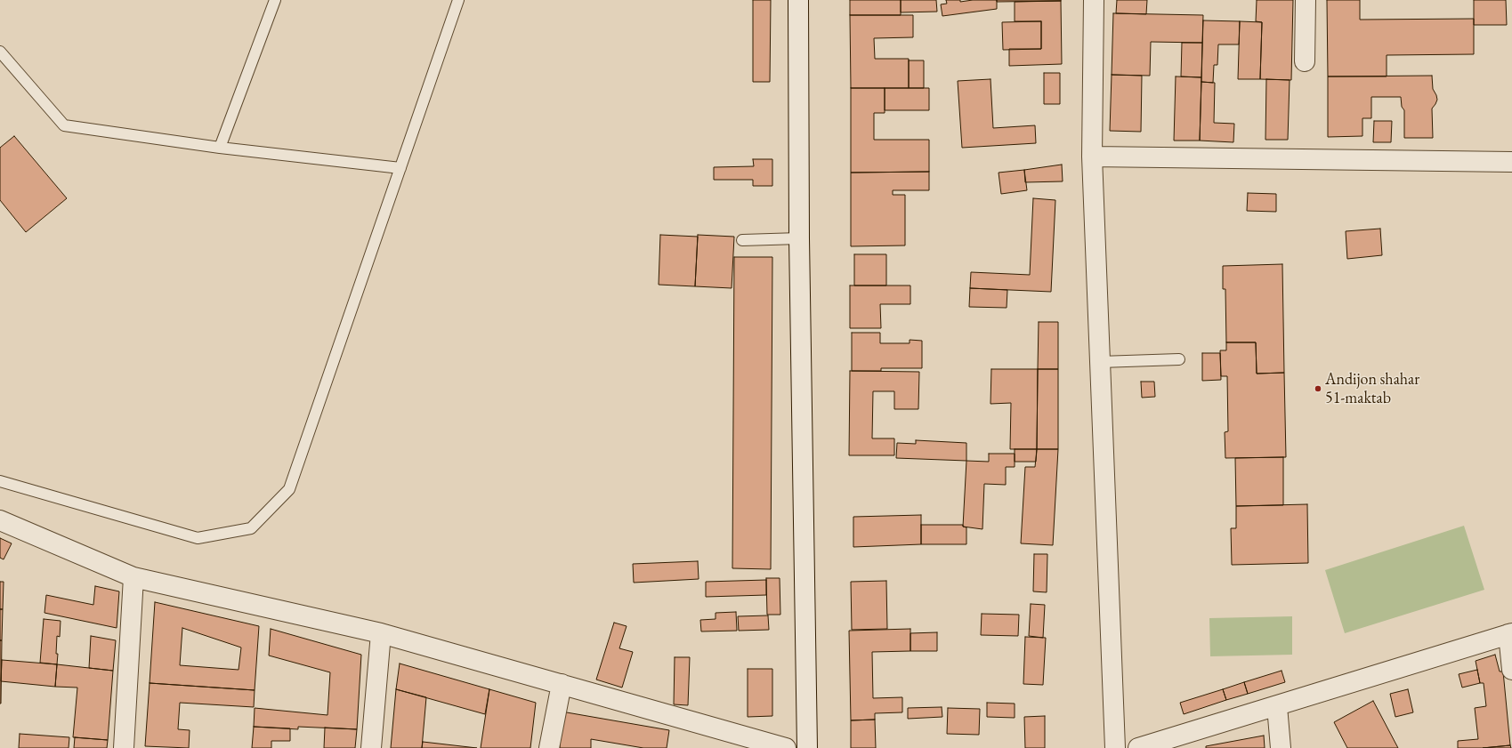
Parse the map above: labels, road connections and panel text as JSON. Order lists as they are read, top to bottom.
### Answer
{
  "places": ["Andijon shahar 51-maktab"]
}
